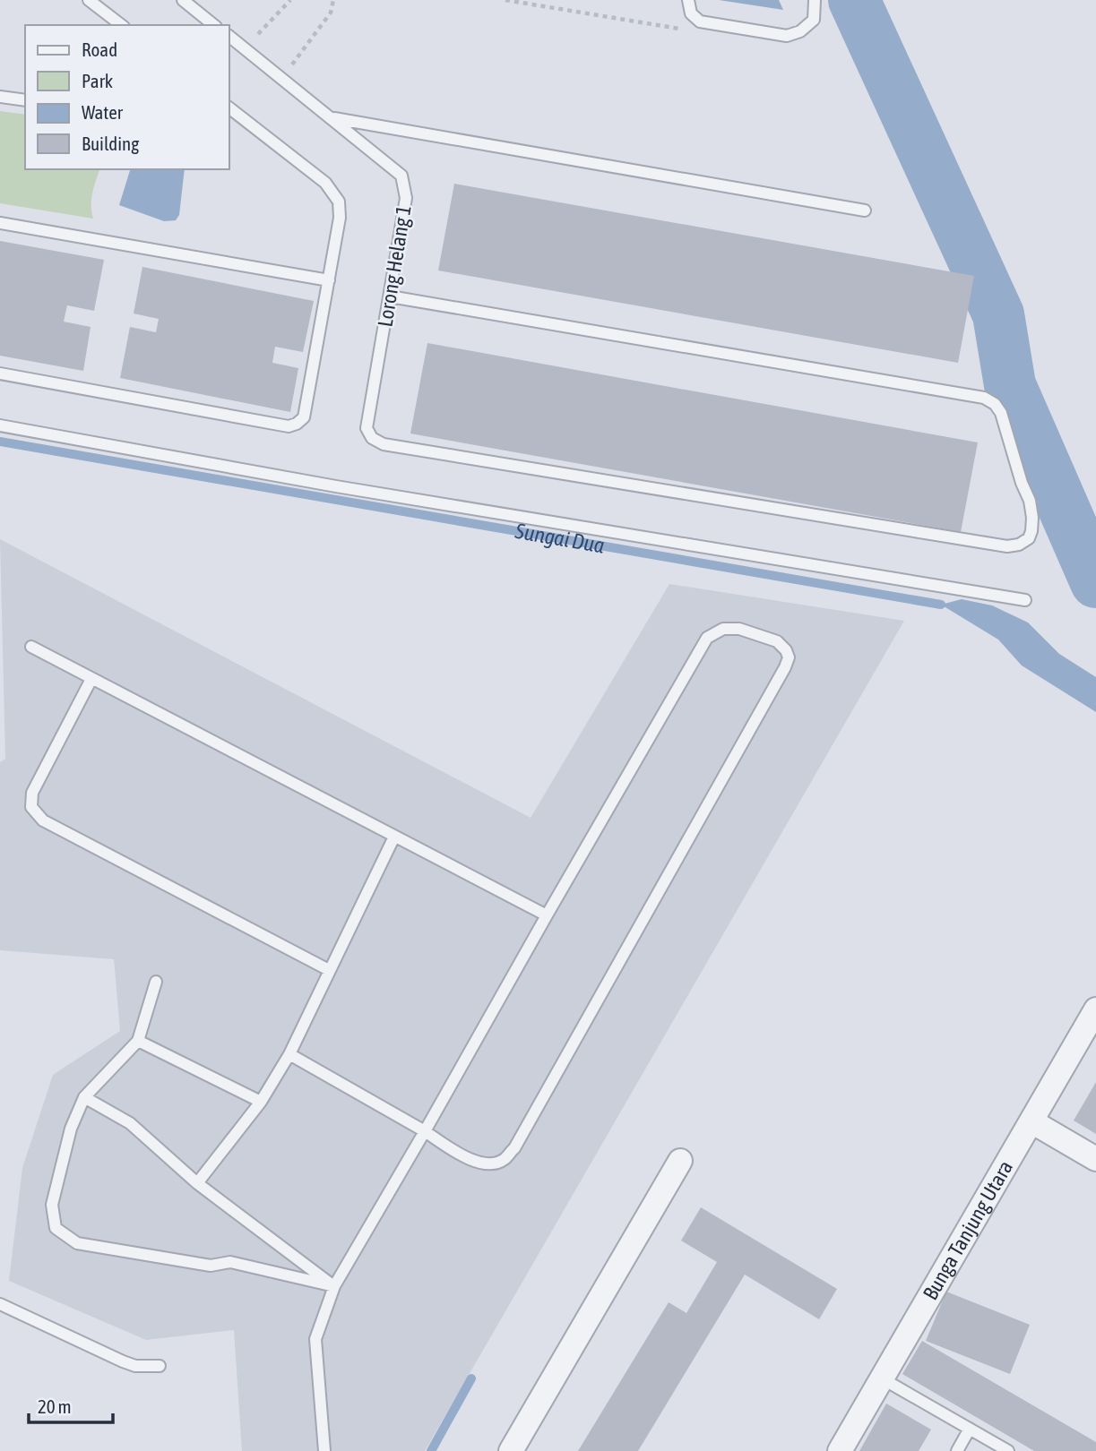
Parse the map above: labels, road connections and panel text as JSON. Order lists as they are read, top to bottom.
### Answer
{
  "streets": {
    "street": ["Bunga Tanjung Utara"],
    "lane": ["Lorong Helang 1"]
  },
  "water": ["Sungai Dua"],
  "legend": [
    "Road",
    "Park",
    "Water",
    "Building"
  ],
  "scale_bar": "20 m"
}
